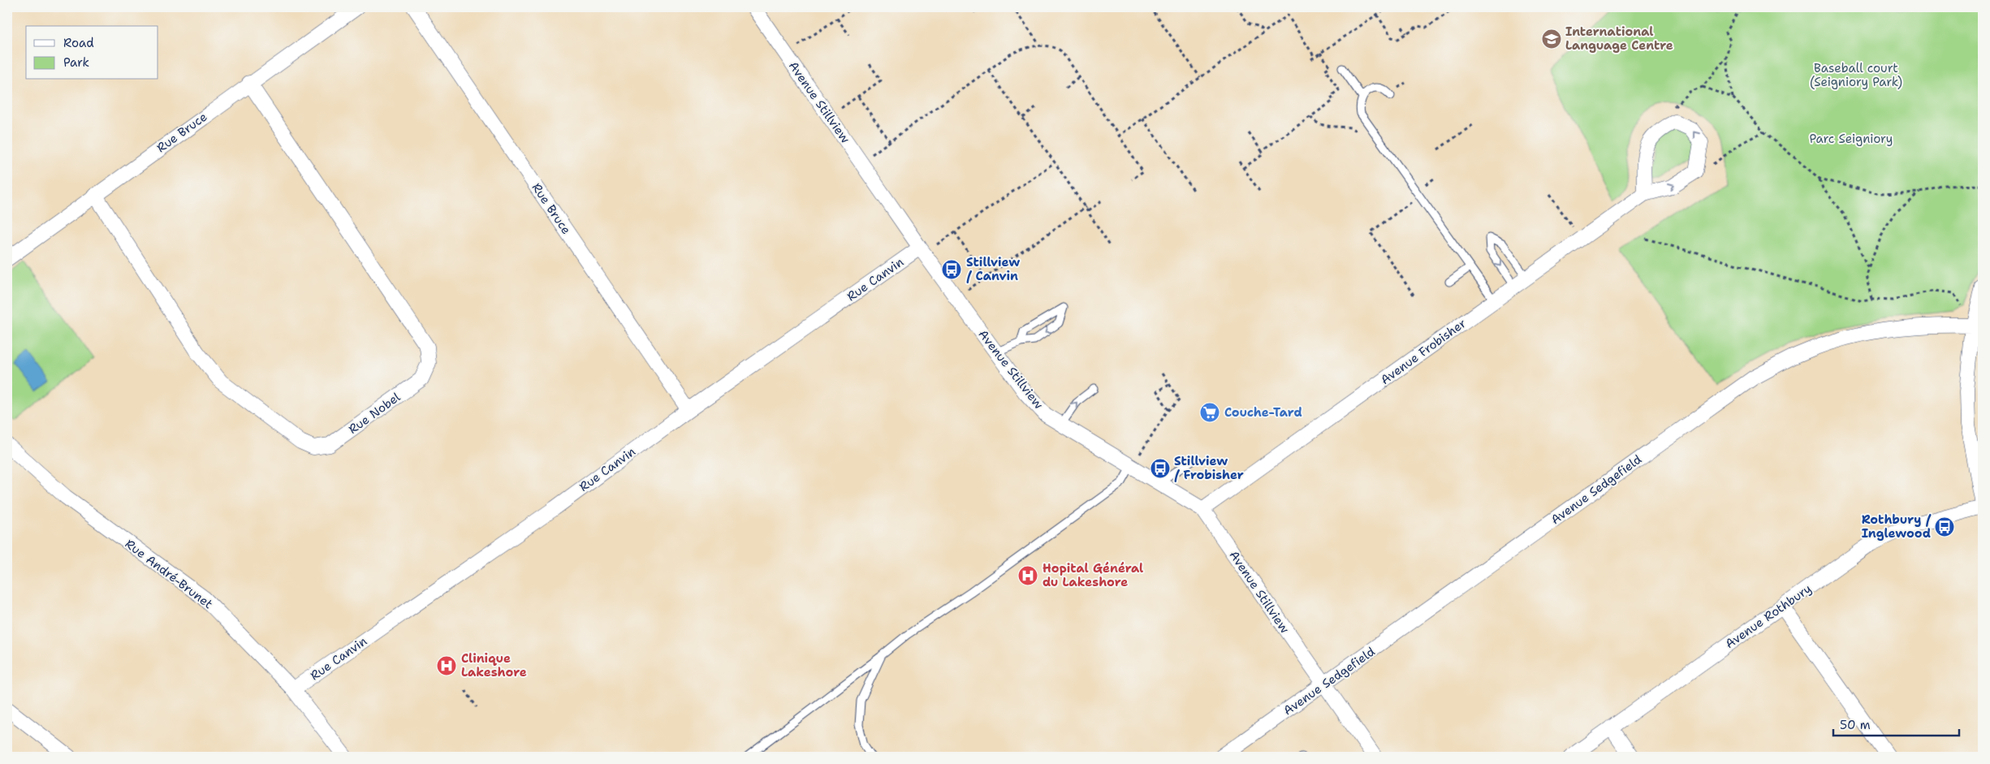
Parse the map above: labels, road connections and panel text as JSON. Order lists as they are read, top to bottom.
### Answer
{
  "streets": {
    "street": [
      "Avenue Stillview",
      "Rue Bruce",
      "Rue Canvin",
      "Avenue Frobisher",
      "Rue Nobel",
      "Avenue Sedgefield",
      "Rue André-Brunet",
      "Avenue Rothbury"
    ]
  },
  "crossings": [
    ["Avenue Stillview", "Rue Canvin"],
    ["Avenue Stillview", "Avenue Frobisher"],
    ["Avenue Stillview", "Avenue Sedgefield"],
    ["Rue Bruce", "Rue Canvin"],
    ["Rue Bruce", "Rue Nobel"],
    ["Rue Canvin", "Rue André-Brunet"]
  ],
  "parks": ["Baseball court (Seigniory Park)", "Parc Seigniory"],
  "places": {
    "school or university": ["International Language Centre"],
    "bus stop": ["Stillview / Canvin", "Stillview / Frobisher", "Rothbury / Inglewood"],
    "supermarket": ["Couche-Tard"],
    "hospital": ["Hopital Général du Lakeshore", "Clinique Lakeshore"]
  },
  "legend": ["Road", "Park"],
  "scale_bar": "50 m"
}
